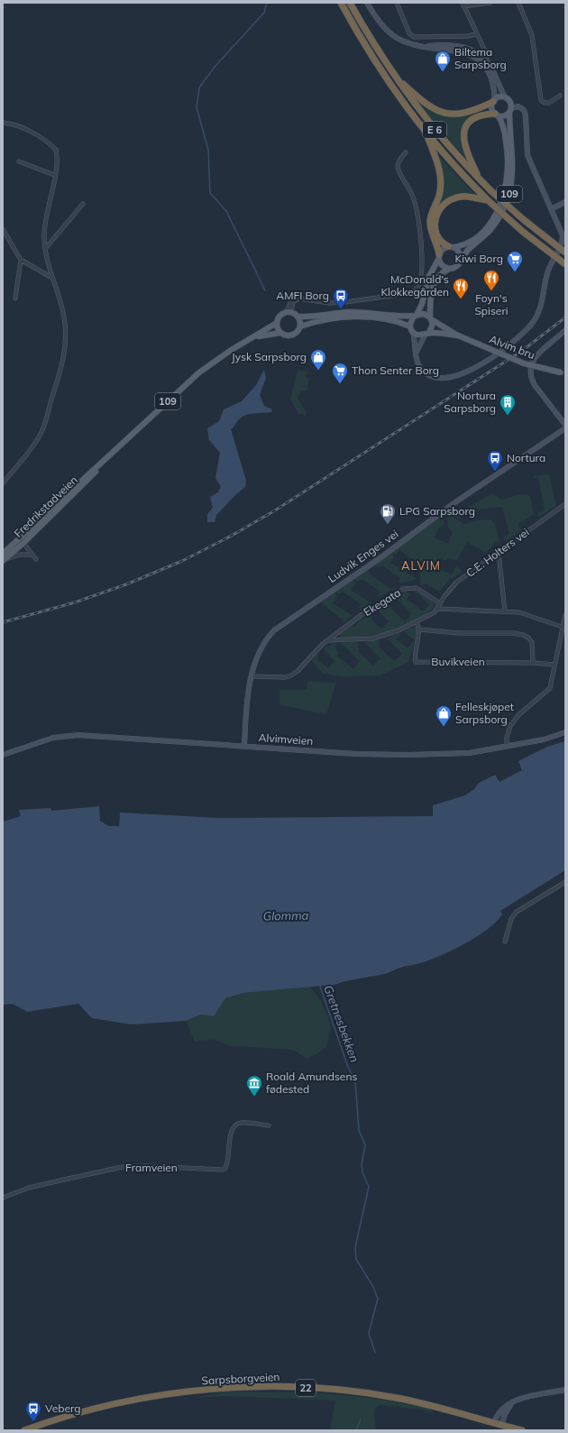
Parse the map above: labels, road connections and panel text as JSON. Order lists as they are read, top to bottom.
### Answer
{
  "streets": {
    "highway": ["E 6", "Sarpsborgveien", "22"],
    "main road": ["109", "Alvim bru", "Fredrikstadveien"],
    "street": [
      "C.E. Holters vei",
      "Ludvik Enges vei",
      "Ekegata",
      "Buvikveien",
      "Alvimveien",
      "Framveien"
    ]
  },
  "crossings": [
    ["E 6", "109"],
    ["109", "Alvim bru"],
    ["109", "Fredrikstadveien"],
    ["C.E. Holters vei", "Ekegata"],
    ["Ludvik Enges vei", "Ekegata"],
    ["Ludvik Enges vei", "Alvimveien"]
  ],
  "districts": ["ALVIM"],
  "water": ["Glomma", "Gretnesbekken"],
  "places": {
    "shop": ["Biltema Sarpsborg", "Jysk Sarpsborg", "Felleskjøpet Sarpsborg"],
    "supermarket": ["Kiwi Borg", "Thon Senter Borg"],
    "restaurant": ["Foyn's Spiseri", "McDonald's Klokkegården"],
    "bus stop": ["AMFI Borg", "Nortura", "Veberg"],
    "building": ["Nortura Sarpsborg"],
    "fuel station": ["LPG Sarpsborg"],
    "museum": ["Roald Amundsens fødested"]
  }
}
